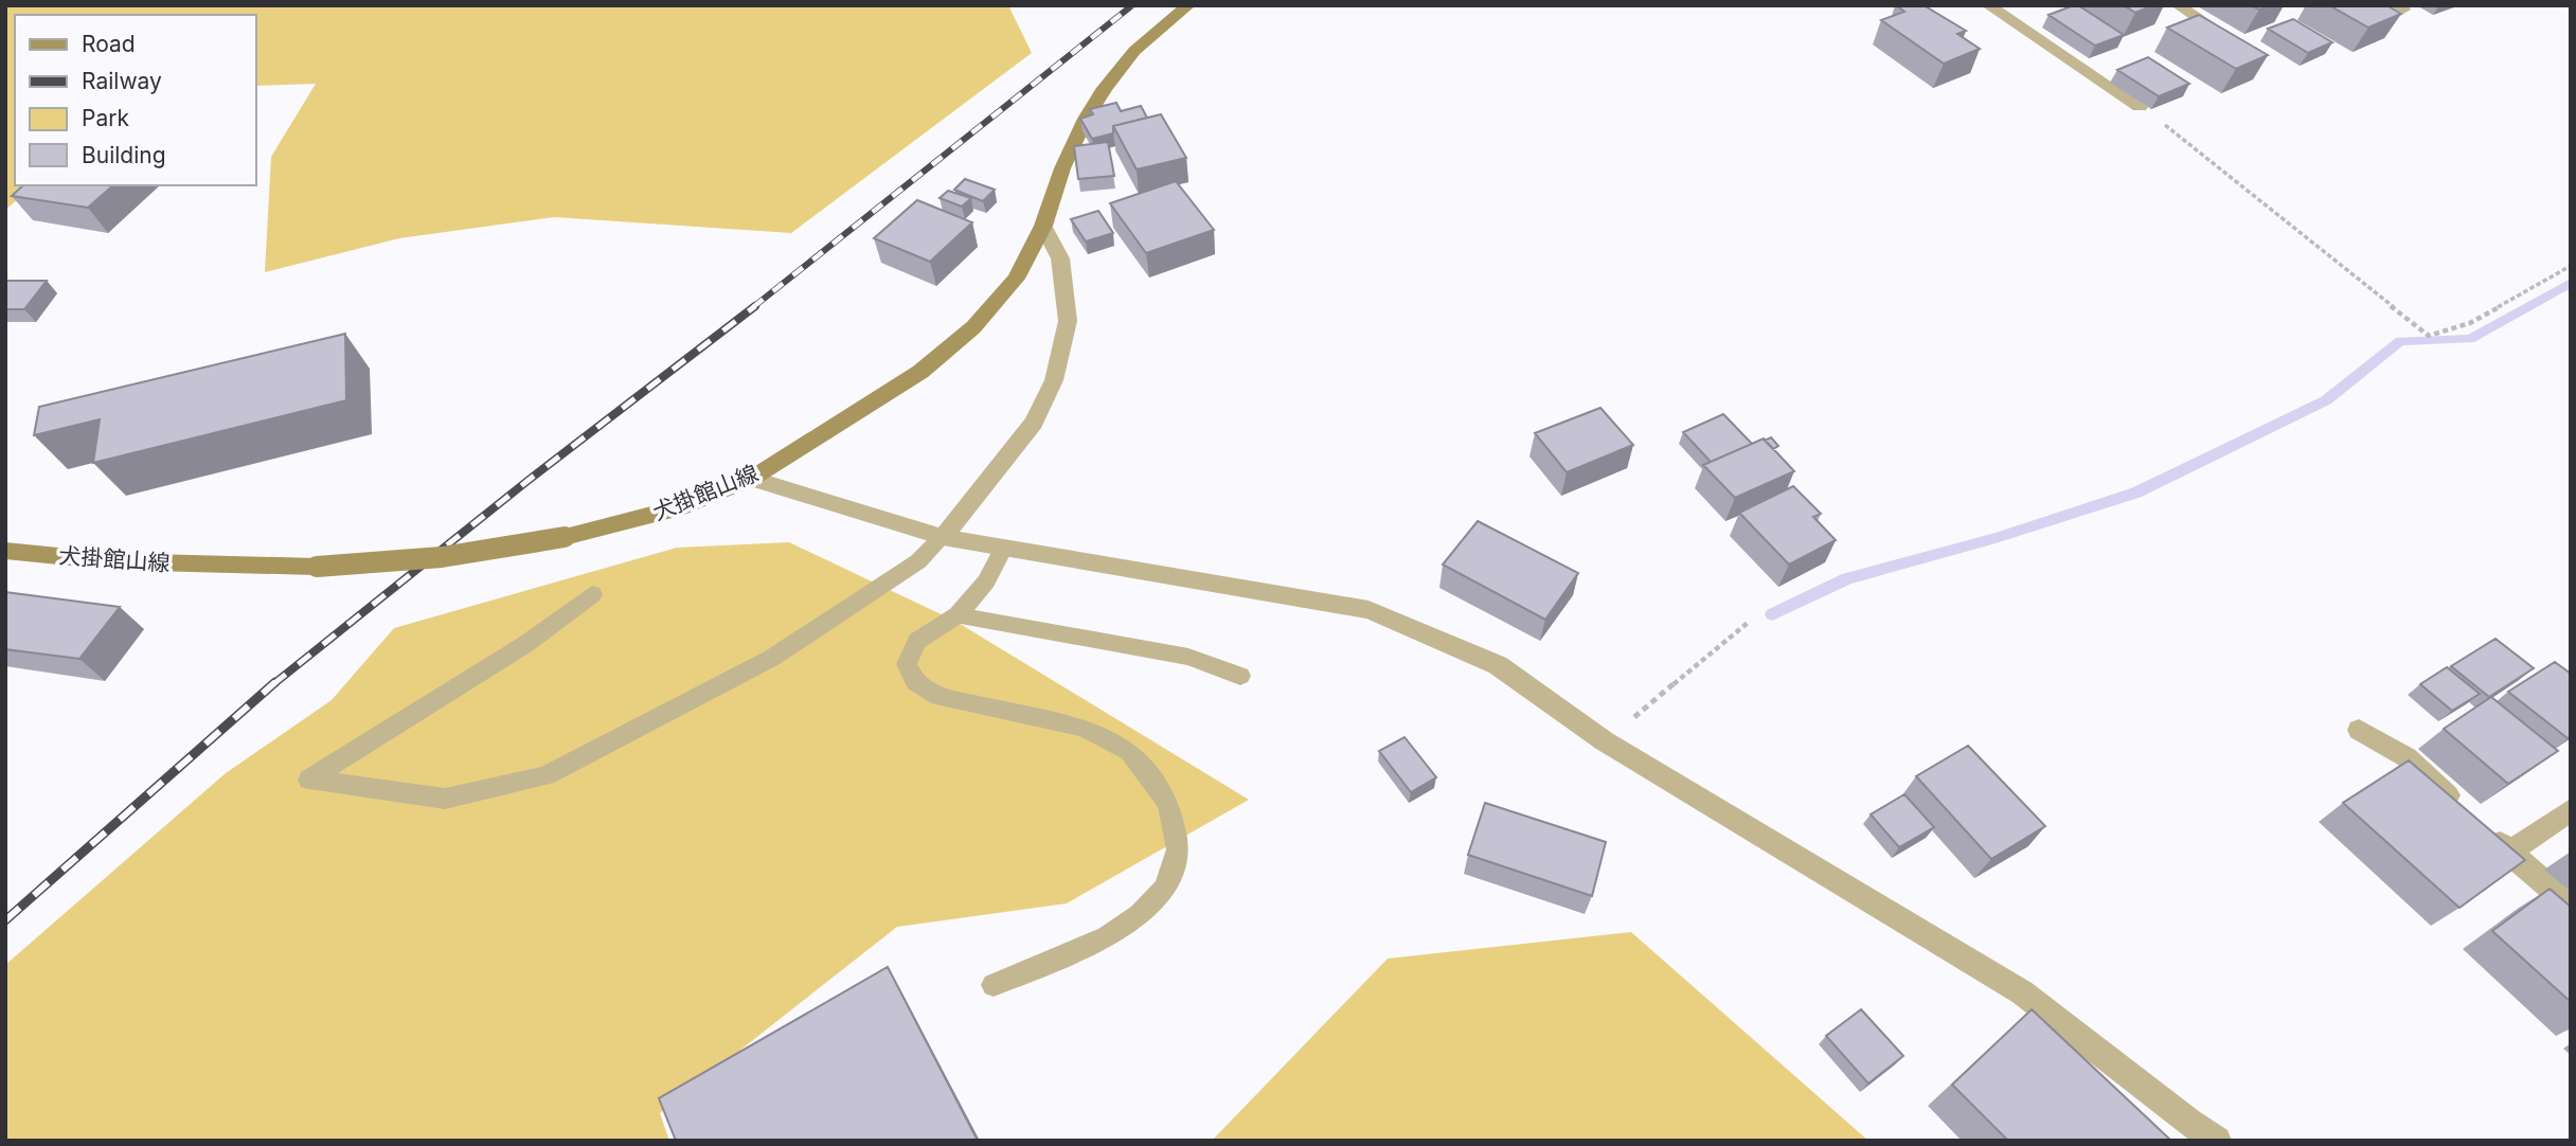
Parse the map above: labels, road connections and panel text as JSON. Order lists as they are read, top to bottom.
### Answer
{
  "streets": {
    "main road": ["犬掛館山線"]
  },
  "legend": [
    "Road",
    "Railway",
    "Park",
    "Building"
  ]
}
